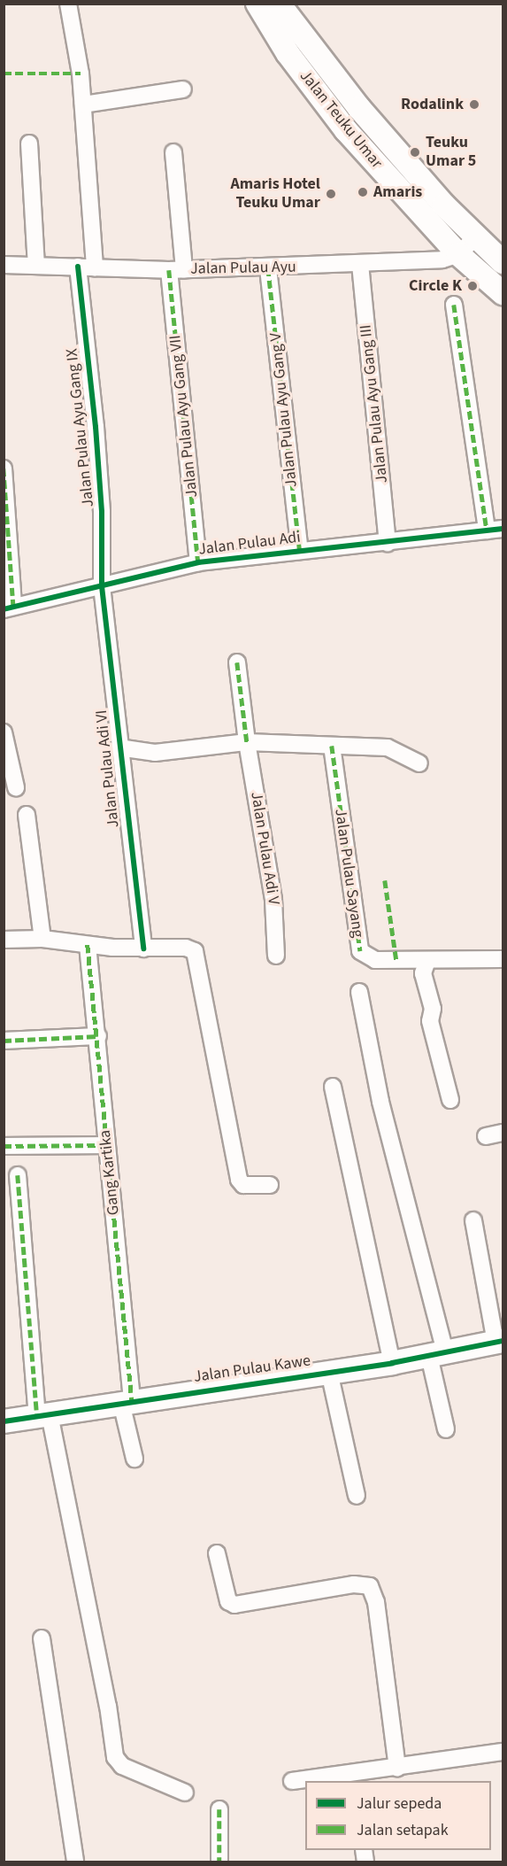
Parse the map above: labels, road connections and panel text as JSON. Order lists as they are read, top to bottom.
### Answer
{
  "streets": {
    "main road": ["Jalan Teuku Umar", "Jalan Pulau Kawe"],
    "street": [
      "Jalan Pulau Ayu",
      "Jalan Pulau Ayu Gang III",
      "Jalan Pulau Ayu Gang V",
      "Jalan Pulau Ayu Gang VII",
      "Jalan Pulau Ayu Gang IX",
      "Jalan Pulau Adi",
      "Jalan Pulau Adi VI",
      "Jalan Pulau Adi V",
      "Jalan Pulau Sayang",
      "Gang Kartika"
    ]
  },
  "crossings": [
    ["Jalan Teuku Umar", "Jalan Pulau Ayu"],
    ["Jalan Pulau Ayu", "Jalan Pulau Ayu Gang III"],
    ["Jalan Pulau Ayu", "Jalan Pulau Ayu Gang V"],
    ["Jalan Pulau Ayu", "Jalan Pulau Ayu Gang VII"],
    ["Jalan Pulau Ayu", "Jalan Pulau Ayu Gang IX"],
    ["Jalan Pulau Ayu Gang III", "Jalan Pulau Adi"],
    ["Jalan Pulau Ayu Gang V", "Jalan Pulau Adi"],
    ["Jalan Pulau Ayu Gang VII", "Jalan Pulau Adi"],
    ["Jalan Pulau Ayu Gang IX", "Jalan Pulau Adi"],
    ["Jalan Pulau Ayu Gang IX", "Jalan Pulau Adi VI"],
    ["Jalan Pulau Adi", "Jalan Pulau Adi VI"],
    ["Gang Kartika", "Jalan Pulau Kawe"]
  ],
  "places": [
    "Rodalink",
    "Teuku Umar 5",
    "Amaris",
    "Amaris Hotel Teuku Umar",
    "Circle K"
  ],
  "legend": ["Jalur sepeda", "Jalan setapak"]
}
